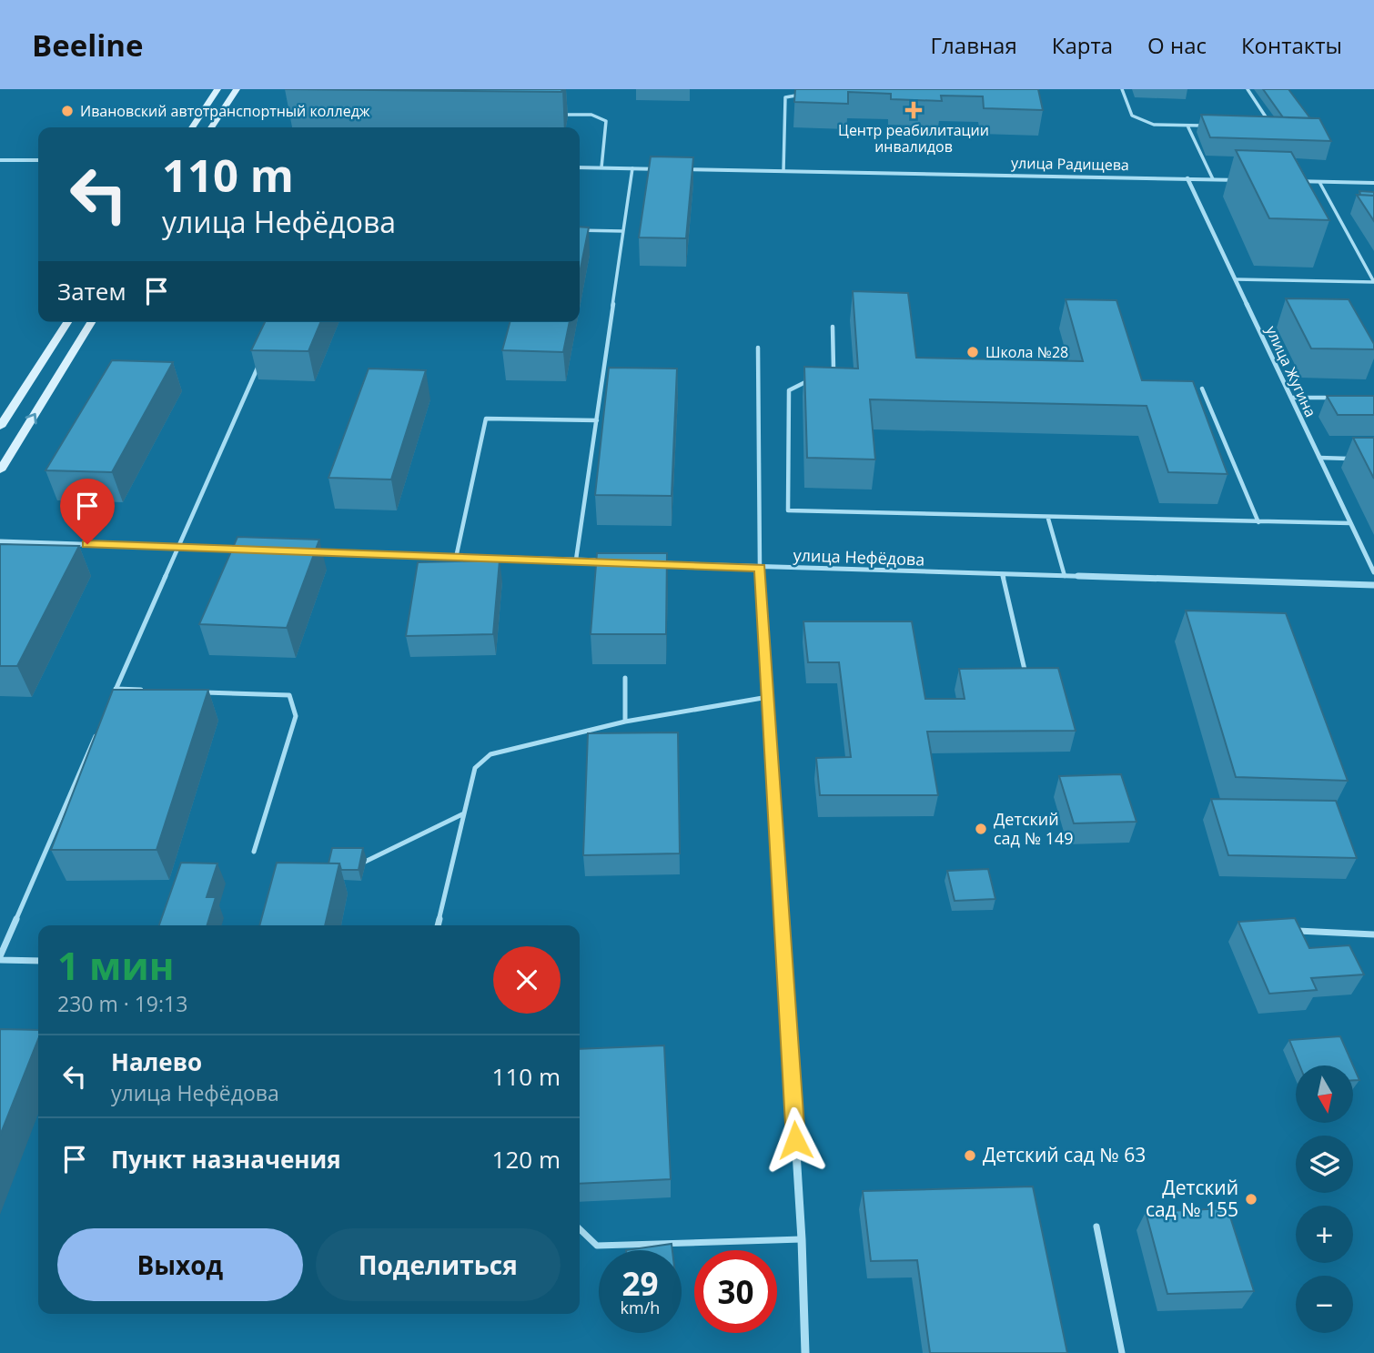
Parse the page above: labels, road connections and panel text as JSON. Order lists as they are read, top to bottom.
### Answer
{
  "streets": {
    "street": ["улица Радищева", "улица Жугина", "улица Нефёдова"]
  },
  "crossings": [
    ["улица Радищева", "улица Жугина"]
  ],
  "places": {
    "health": ["Центр реабилитации инвалидов"],
    "other": [
      "Ивановский автотранспортный колледж",
      "Школа №28",
      "Детский сад № 149",
      "Детский сад № 63",
      "Детский сад № 155"
    ]
  },
  "north": "bottom",
  "page": {
    "header": "Beeline",
    "nav": [
      "Главная",
      "Карта",
      "О нас",
      "Контакты"
    ],
    "turn": ["110 m", "улица Нефёдова"],
    "then": "Затем",
    "heading": ["1 мин", "230 m · 19:13"],
    "list": [
      {
        "name": "Налево",
        "note": "улица Нефёдова",
        "value": "110 m"
      },
      {
        "name": "Пункт назначения",
        "value": "120 m"
      }
    ],
    "map_buttons": ["+", "−"],
    "buttons": ["Выход", "Поделиться"],
    "speed": "29 km/h",
    "limit": "30"
  }
}
